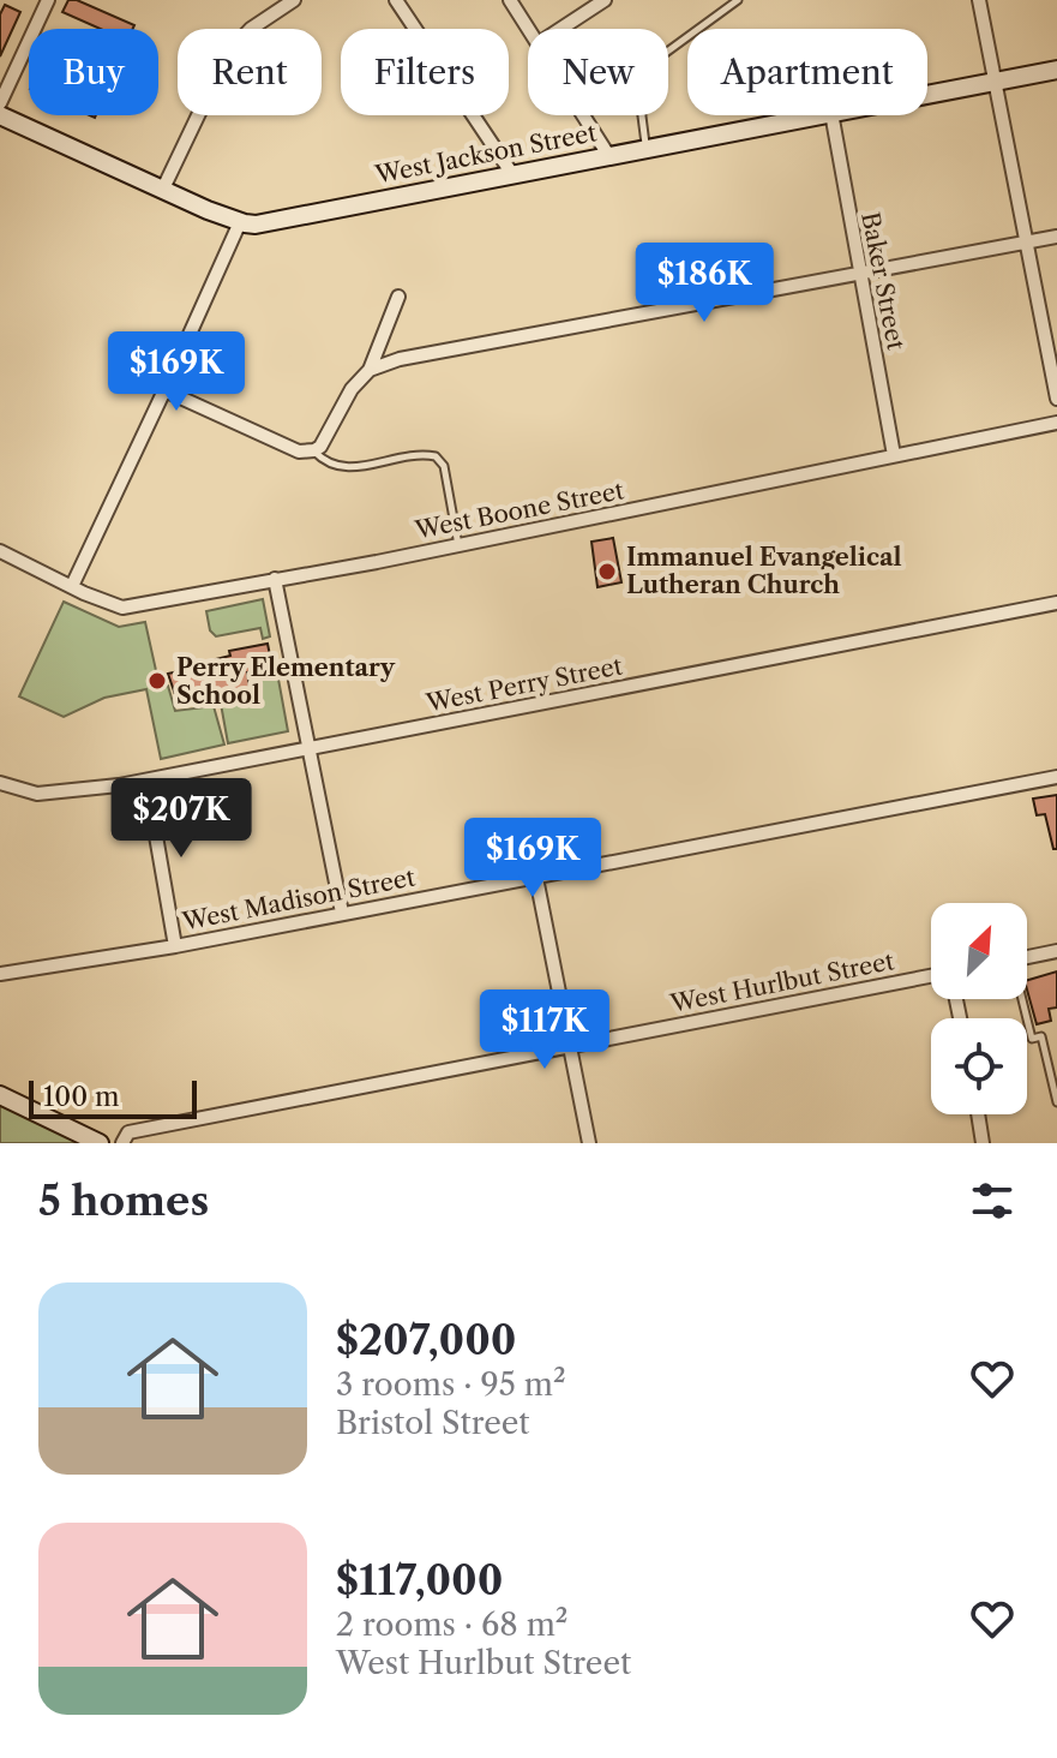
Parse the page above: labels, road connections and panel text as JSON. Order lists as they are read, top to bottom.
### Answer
{
  "streets": {
    "street": [
      "West Jackson Street",
      "Baker Street",
      "West Boone Street",
      "West Perry Street",
      "West Madison Street",
      "West Hurlbut Street"
    ]
  },
  "crossings": [
    ["Baker Street", "West Boone Street"]
  ],
  "places": ["Immanuel Evangelical Lutheran Church", "Perry Elementary School"],
  "scale_bar": "100 m",
  "north": "top right",
  "page": {
    "chip": [
      "Buy",
      "Rent",
      "Filters",
      "New",
      "Apartment"
    ],
    "price": [
      "$186K",
      "$169K",
      "$207K",
      "$169K",
      "$117K"
    ],
    "scale": "100 m",
    "heading": "5 homes",
    "list": [
      {
        "name": "$207,000",
        "note": "3 rooms · 95 m² · Bristol Street"
      },
      {
        "name": "$117,000",
        "note": "2 rooms · 68 m² · West Hurlbut Street"
      }
    ]
  }
}
